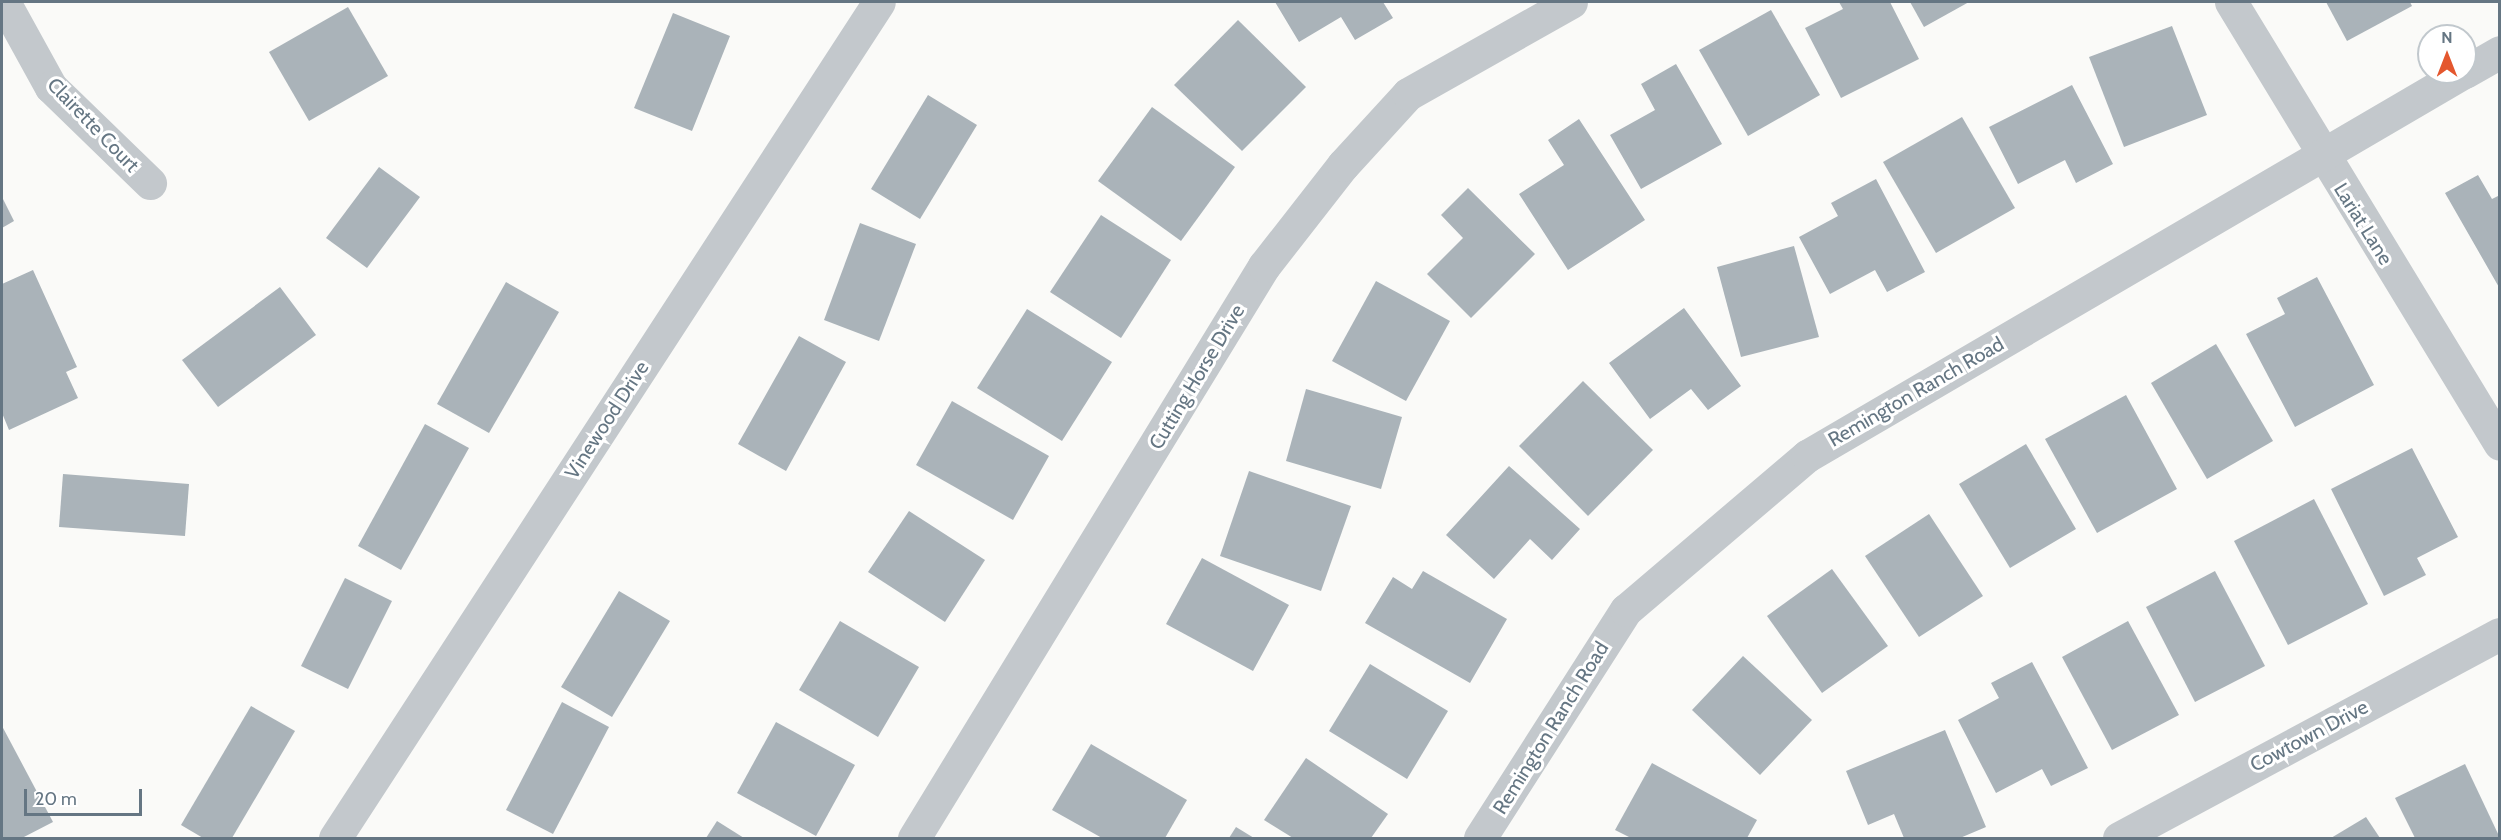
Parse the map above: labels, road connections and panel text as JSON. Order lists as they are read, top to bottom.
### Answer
{
  "streets": {
    "street": [
      "Clairette Court",
      "Lariat Lane",
      "Cutting Horse Drive",
      "Remington Ranch Road",
      "Vinewood Drive",
      "Cowtown Drive"
    ]
  },
  "crossings": [
    ["Lariat Lane", "Remington Ranch Road"]
  ],
  "scale_bar": "20 m",
  "north": "top"
}
